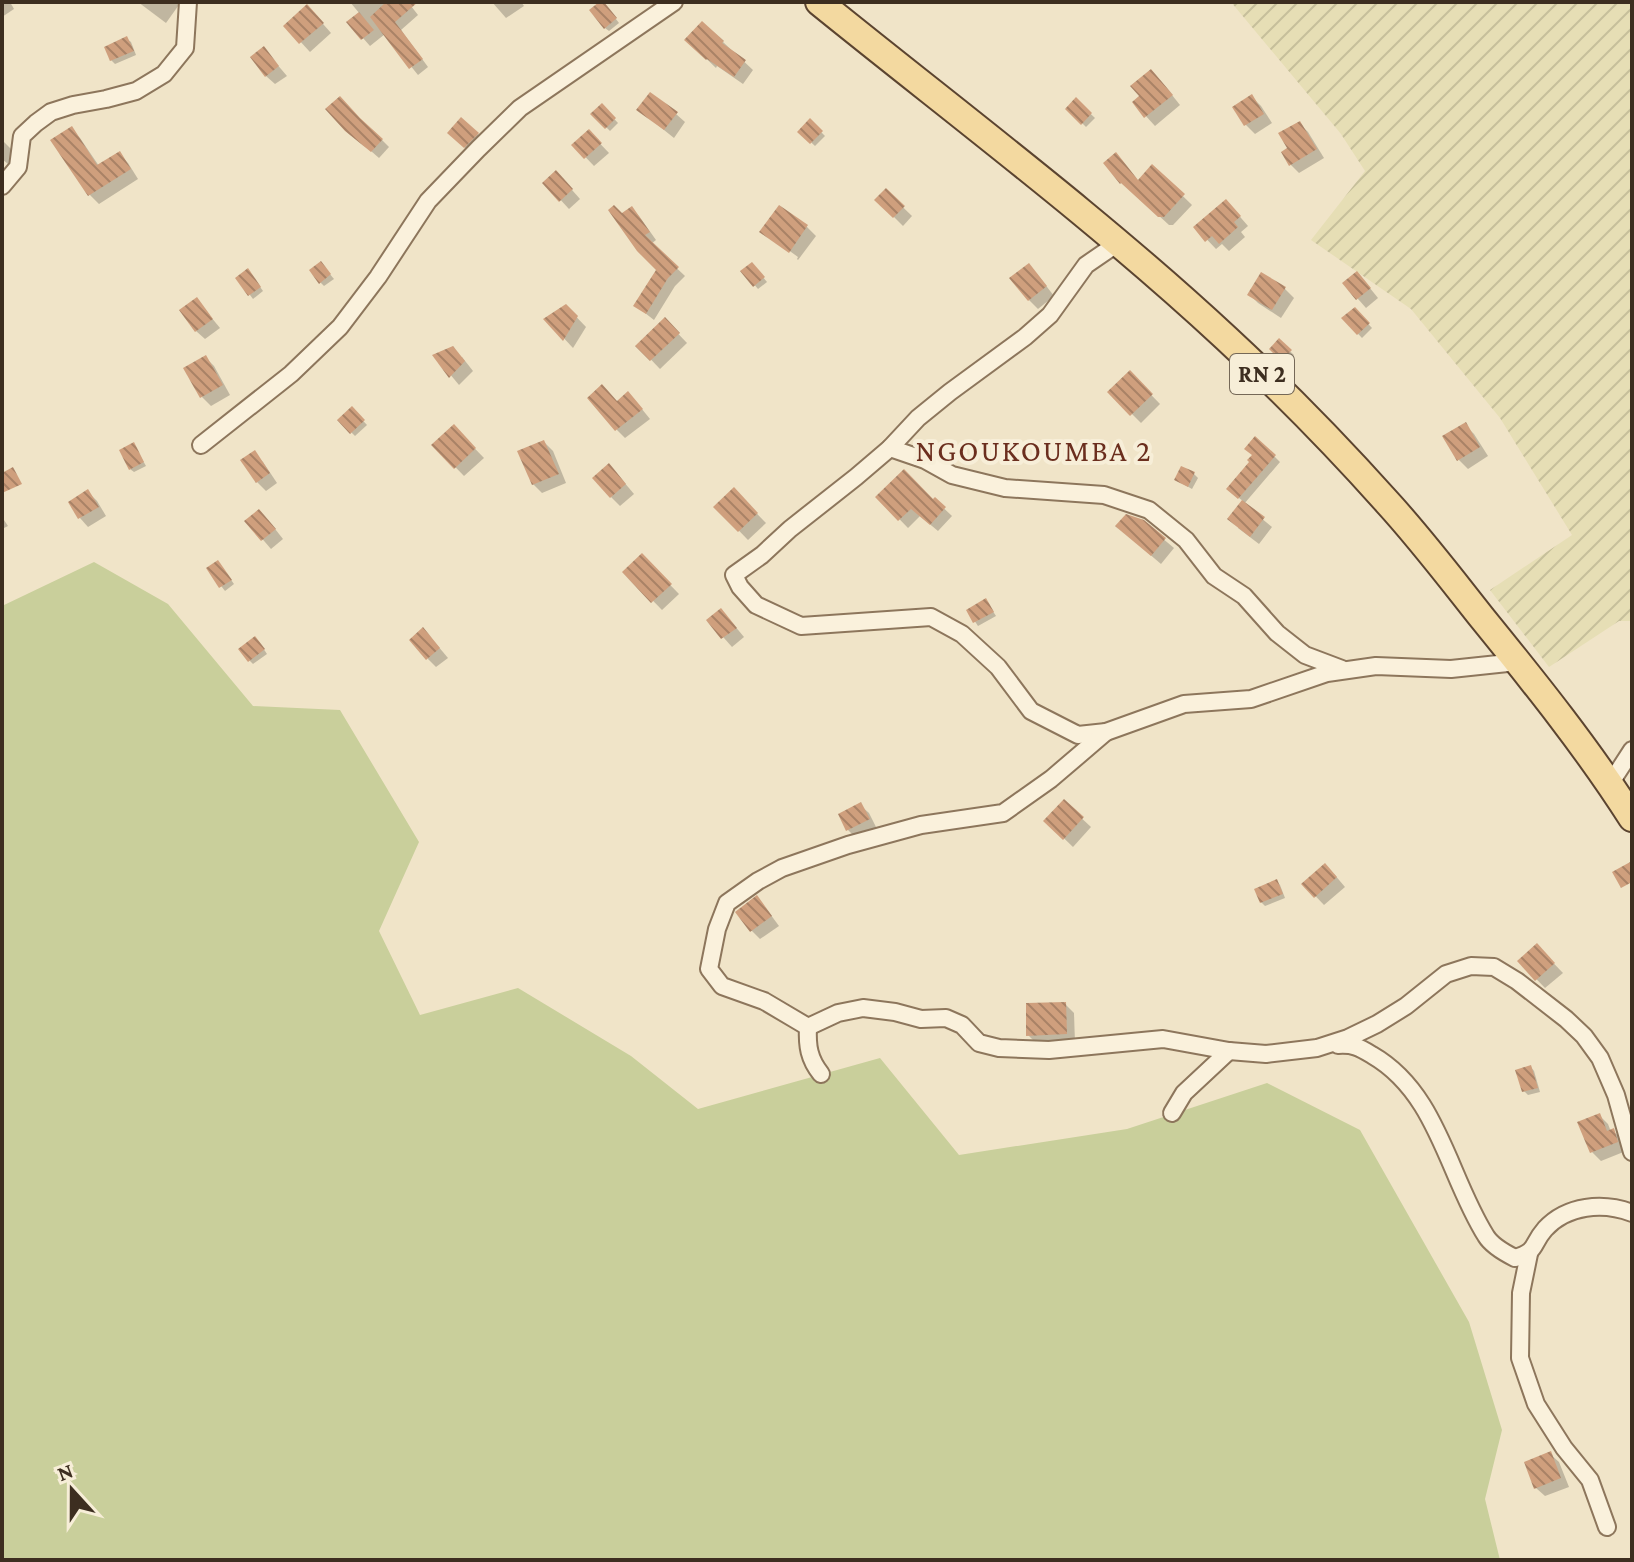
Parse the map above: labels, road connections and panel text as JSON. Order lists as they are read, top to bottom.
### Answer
{
  "streets": {
    "main road": ["RN 2"]
  },
  "districts": ["NGOUKOUMBA 2"],
  "north": "top"
}
